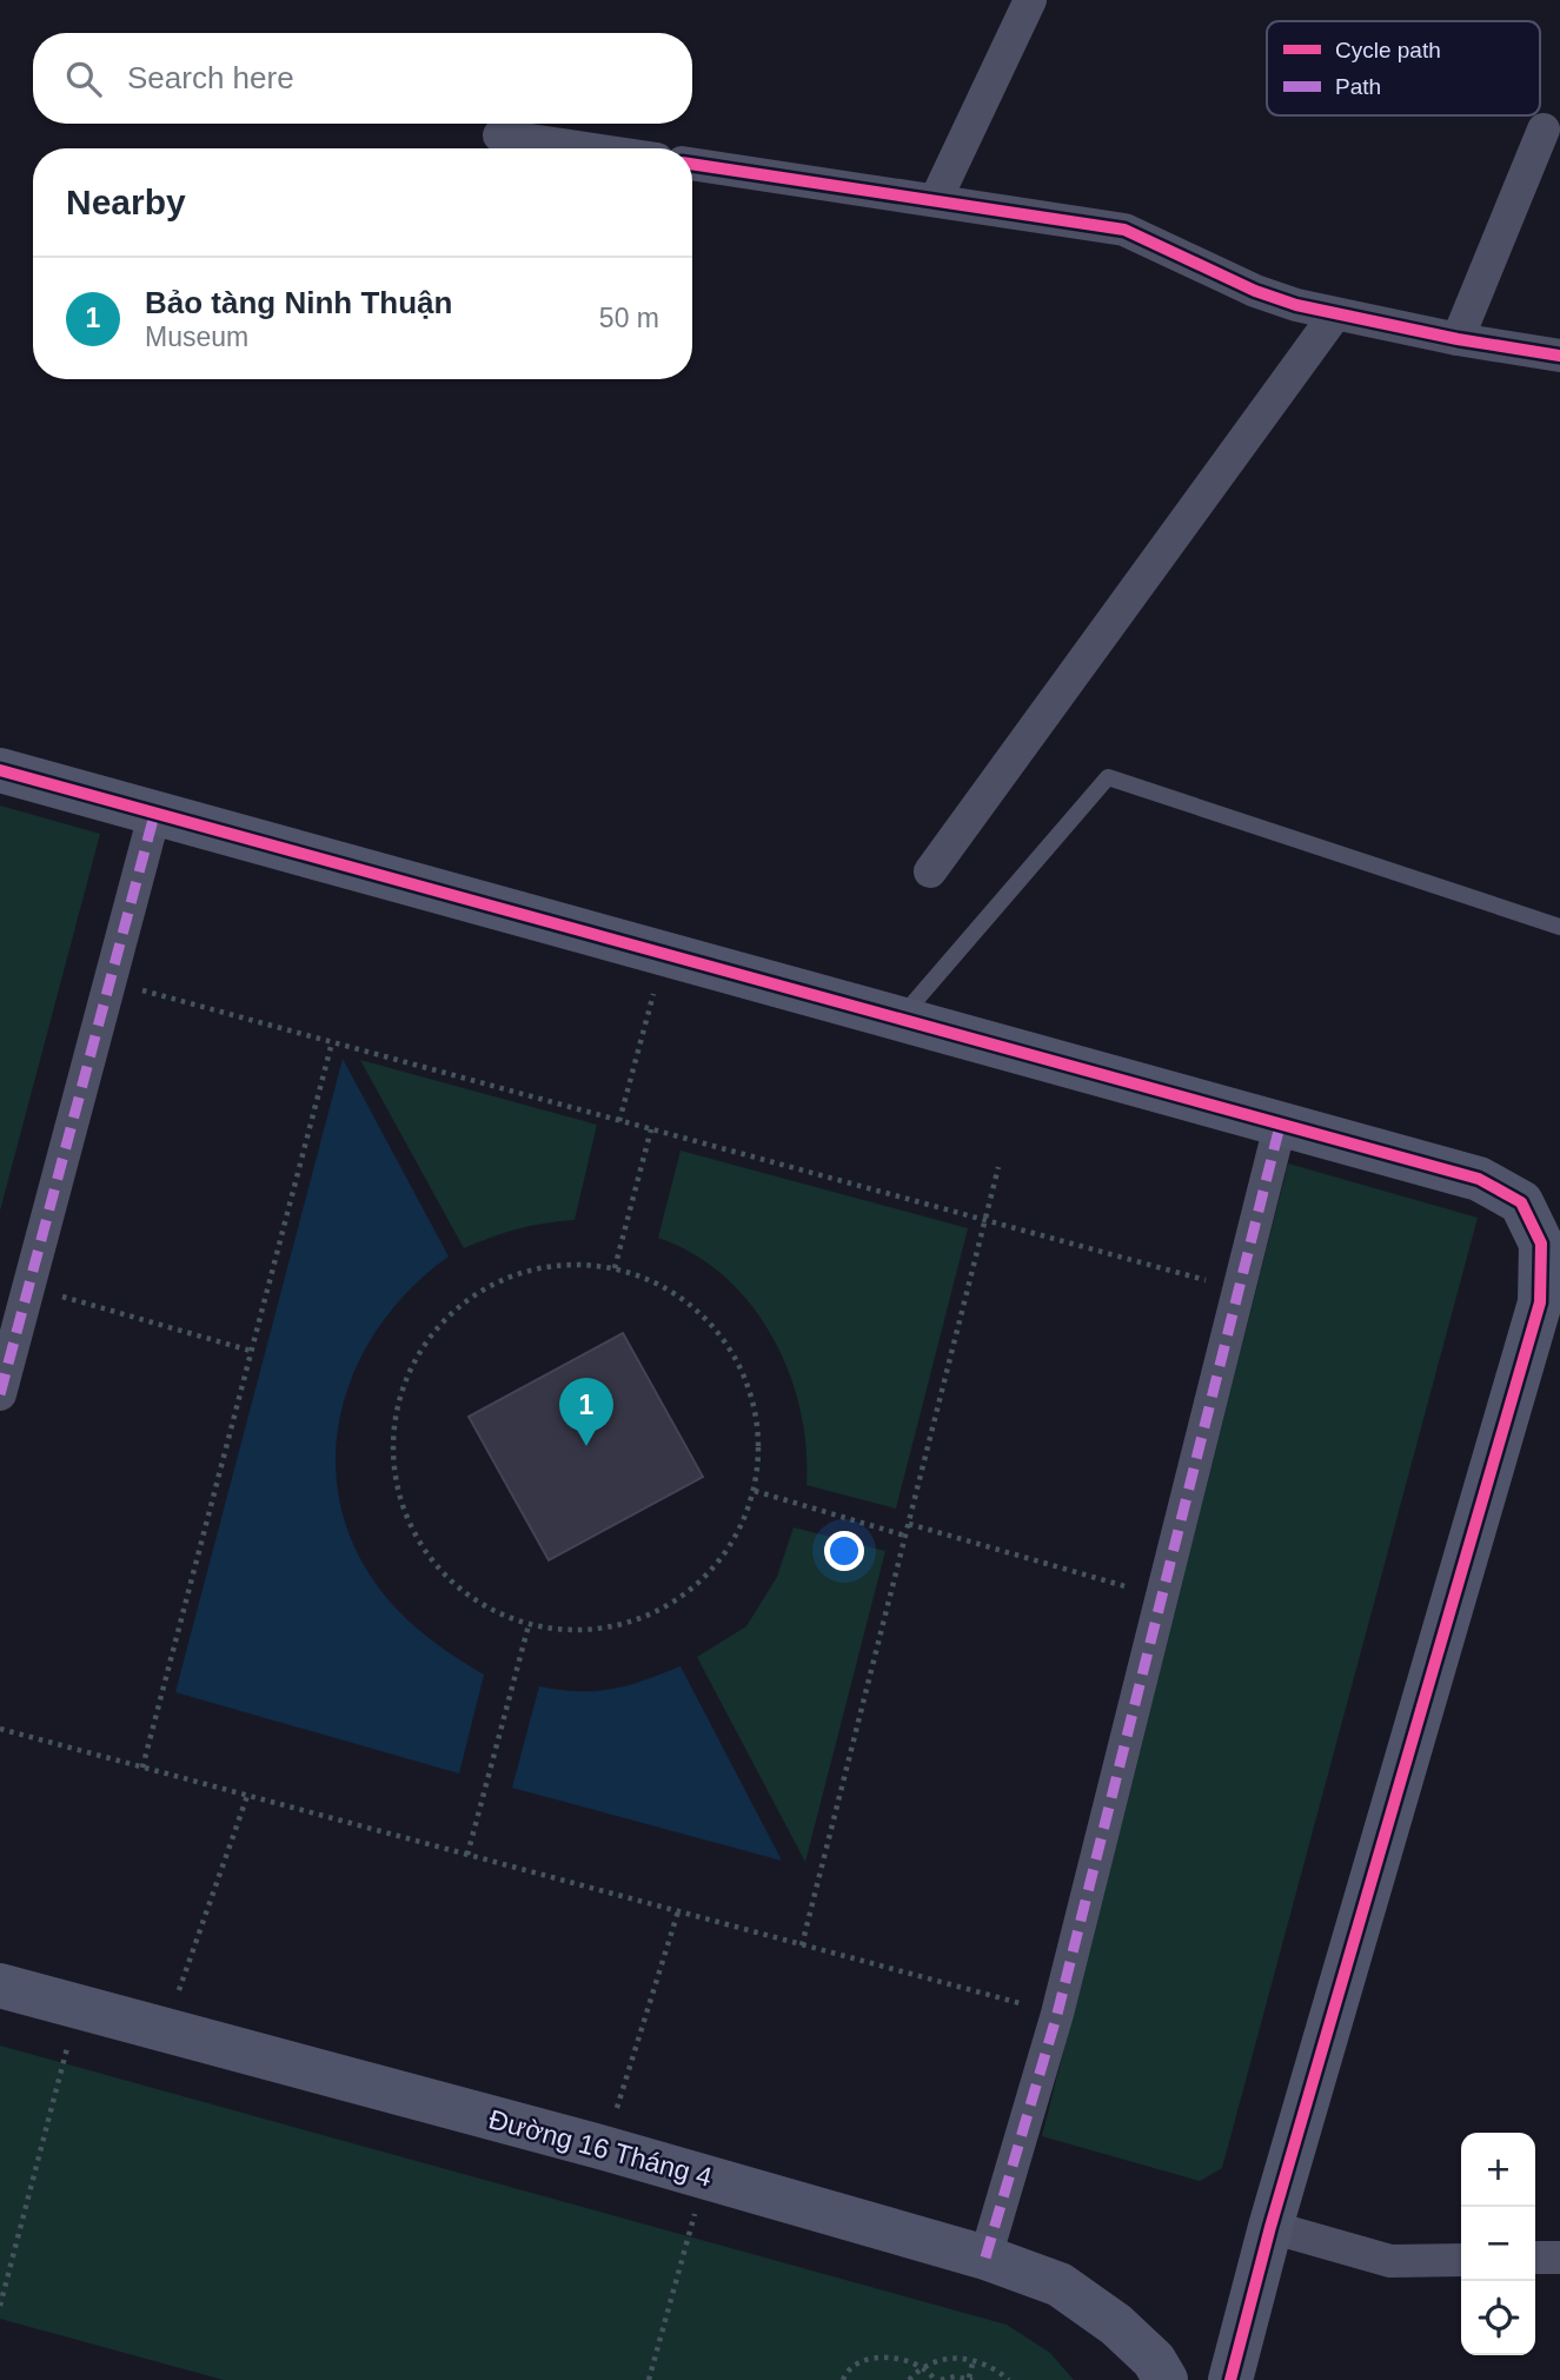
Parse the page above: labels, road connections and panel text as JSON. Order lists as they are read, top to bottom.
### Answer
{
  "streets": {
    "street": ["Đường 16 Tháng 4"]
  },
  "legend": ["Cycle path", "Path"],
  "page": {
    "search": "Search here",
    "heading": "Nearby",
    "list": [
      {
        "mark": "1",
        "name": "Bảo tàng Ninh Thuận",
        "note": "Museum",
        "value": "50 m"
      }
    ],
    "pins": "1",
    "map_buttons": ["+", "−"]
  }
}
